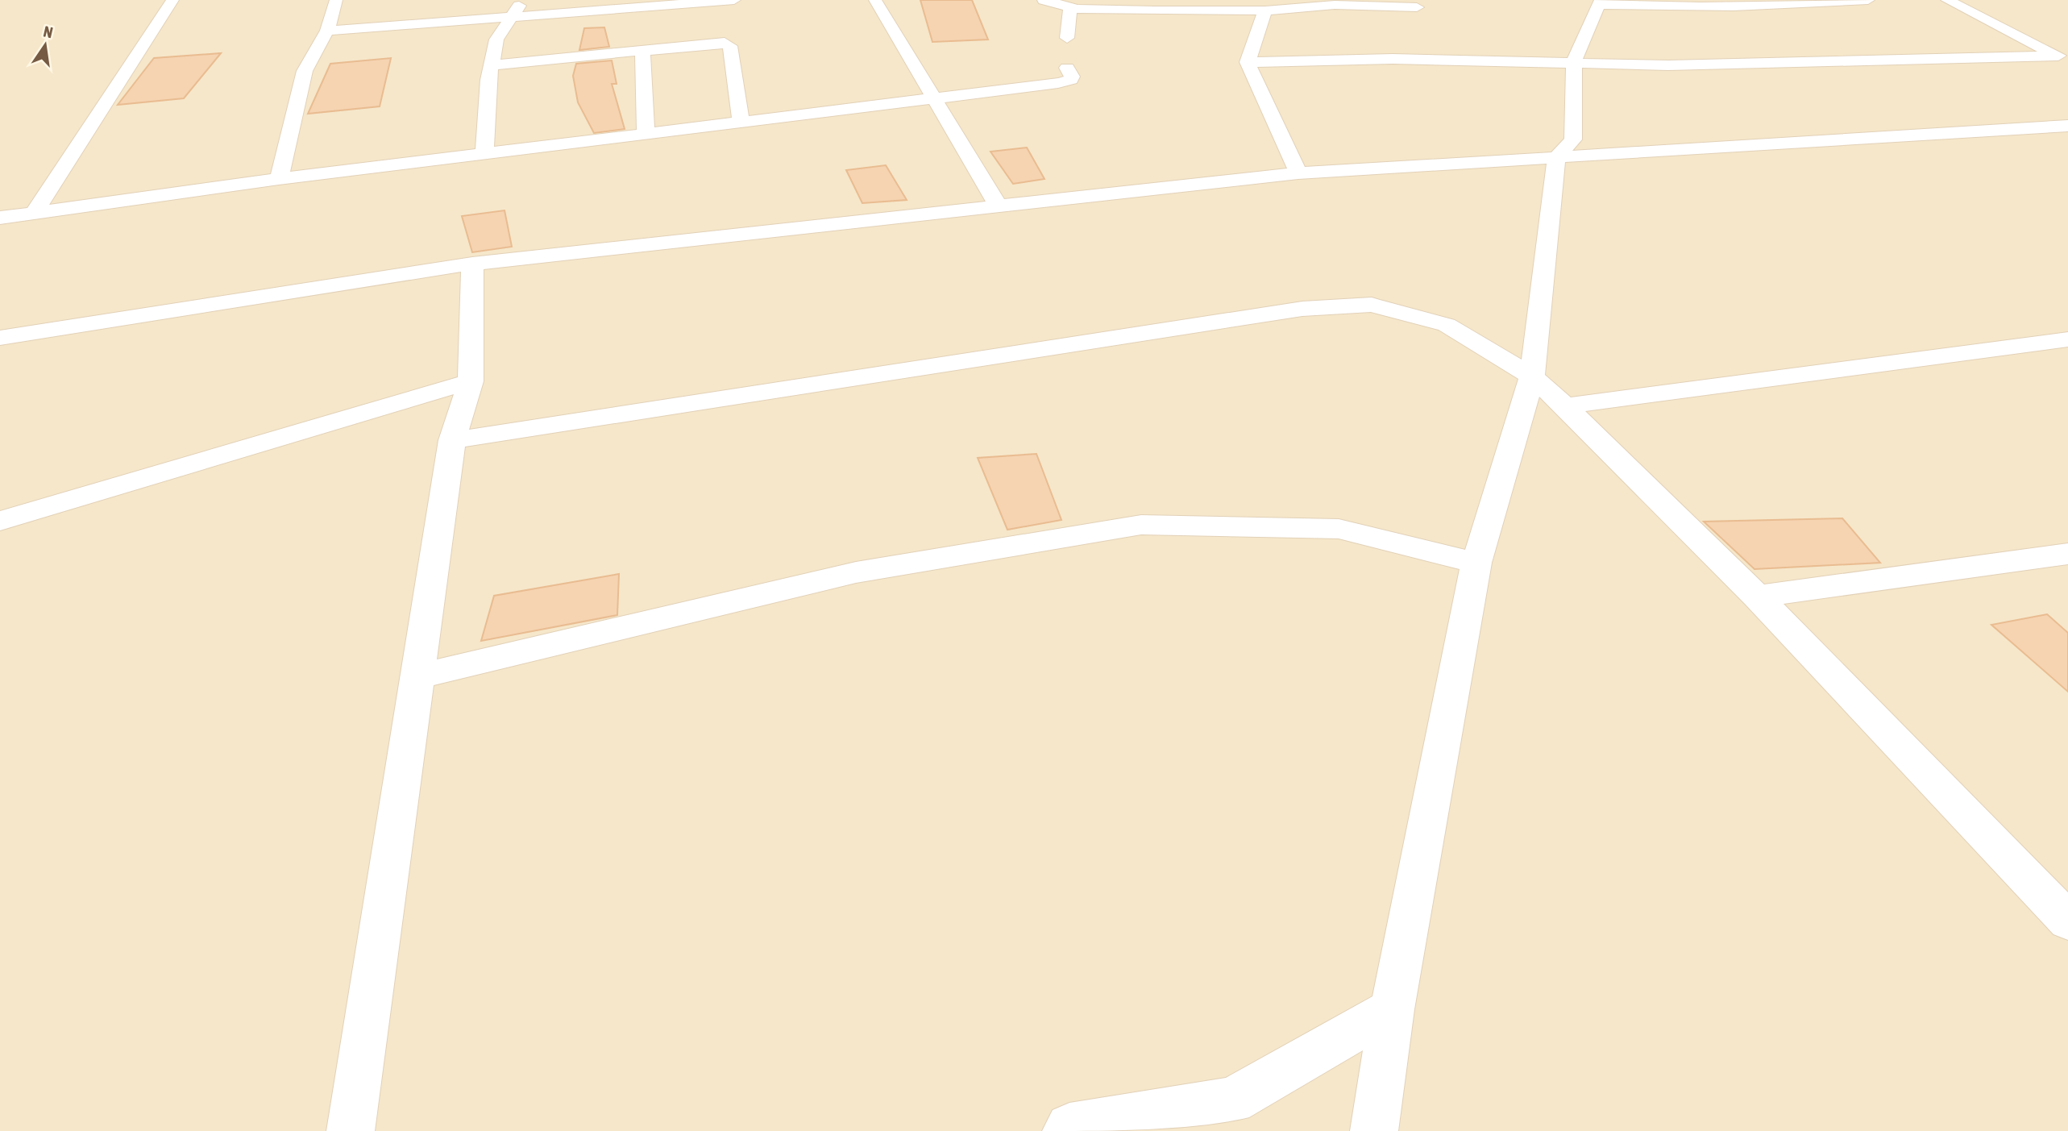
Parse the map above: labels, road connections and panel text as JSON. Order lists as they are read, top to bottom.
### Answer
{
  "north": "top"
}
